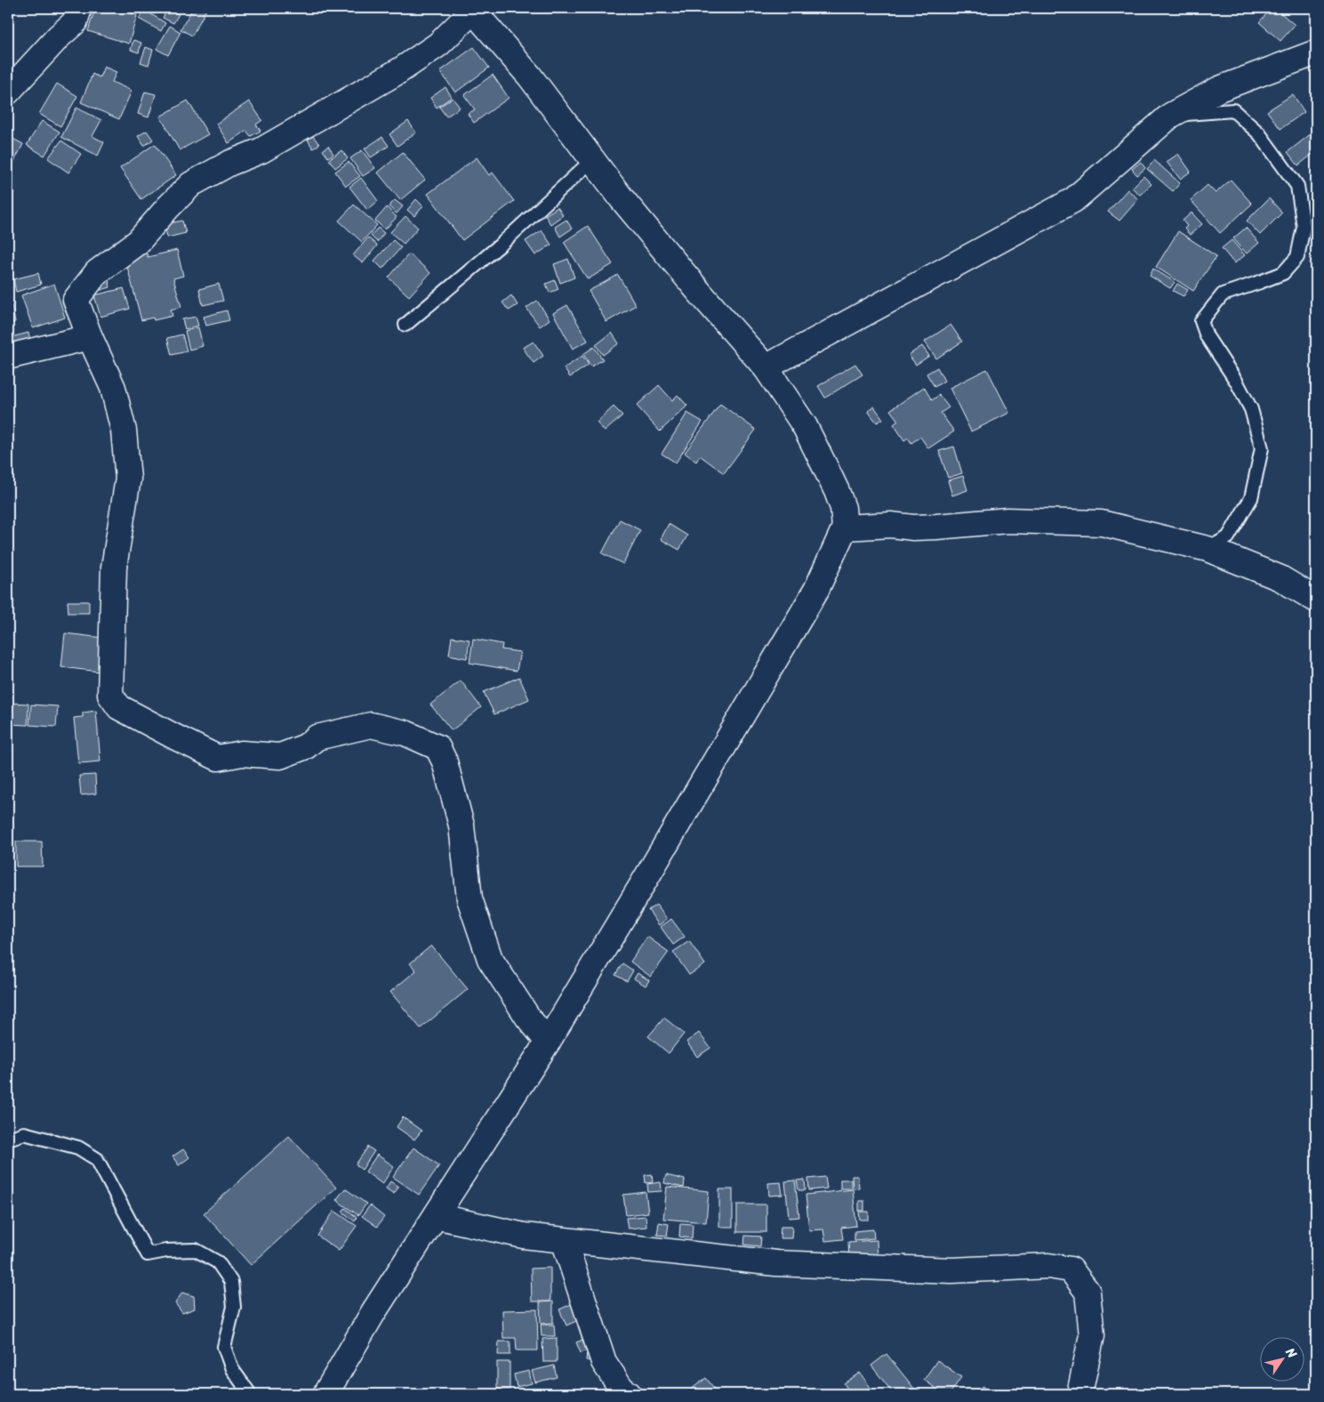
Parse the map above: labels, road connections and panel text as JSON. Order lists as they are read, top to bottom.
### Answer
{
  "north": "top right"
}
